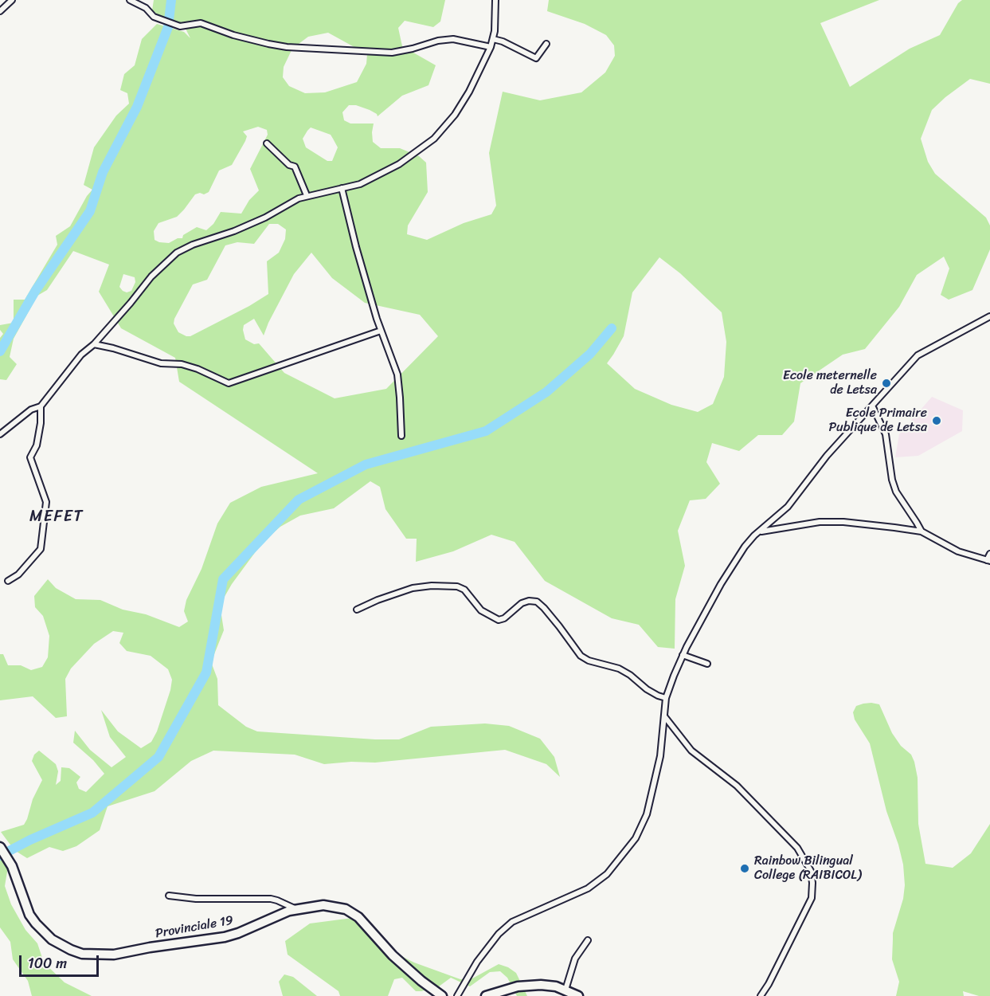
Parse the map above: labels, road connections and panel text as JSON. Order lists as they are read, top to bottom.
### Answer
{
  "streets": {
    "main road": ["Provinciale 19"]
  },
  "districts": ["MEFET"],
  "places": ["Ecole meternelle de Letsa", "Ecole Primaire Publique de Letsa", "Rainbow Bilingual College (RAIBICOL)"],
  "scale_bar": "100 m"
}
